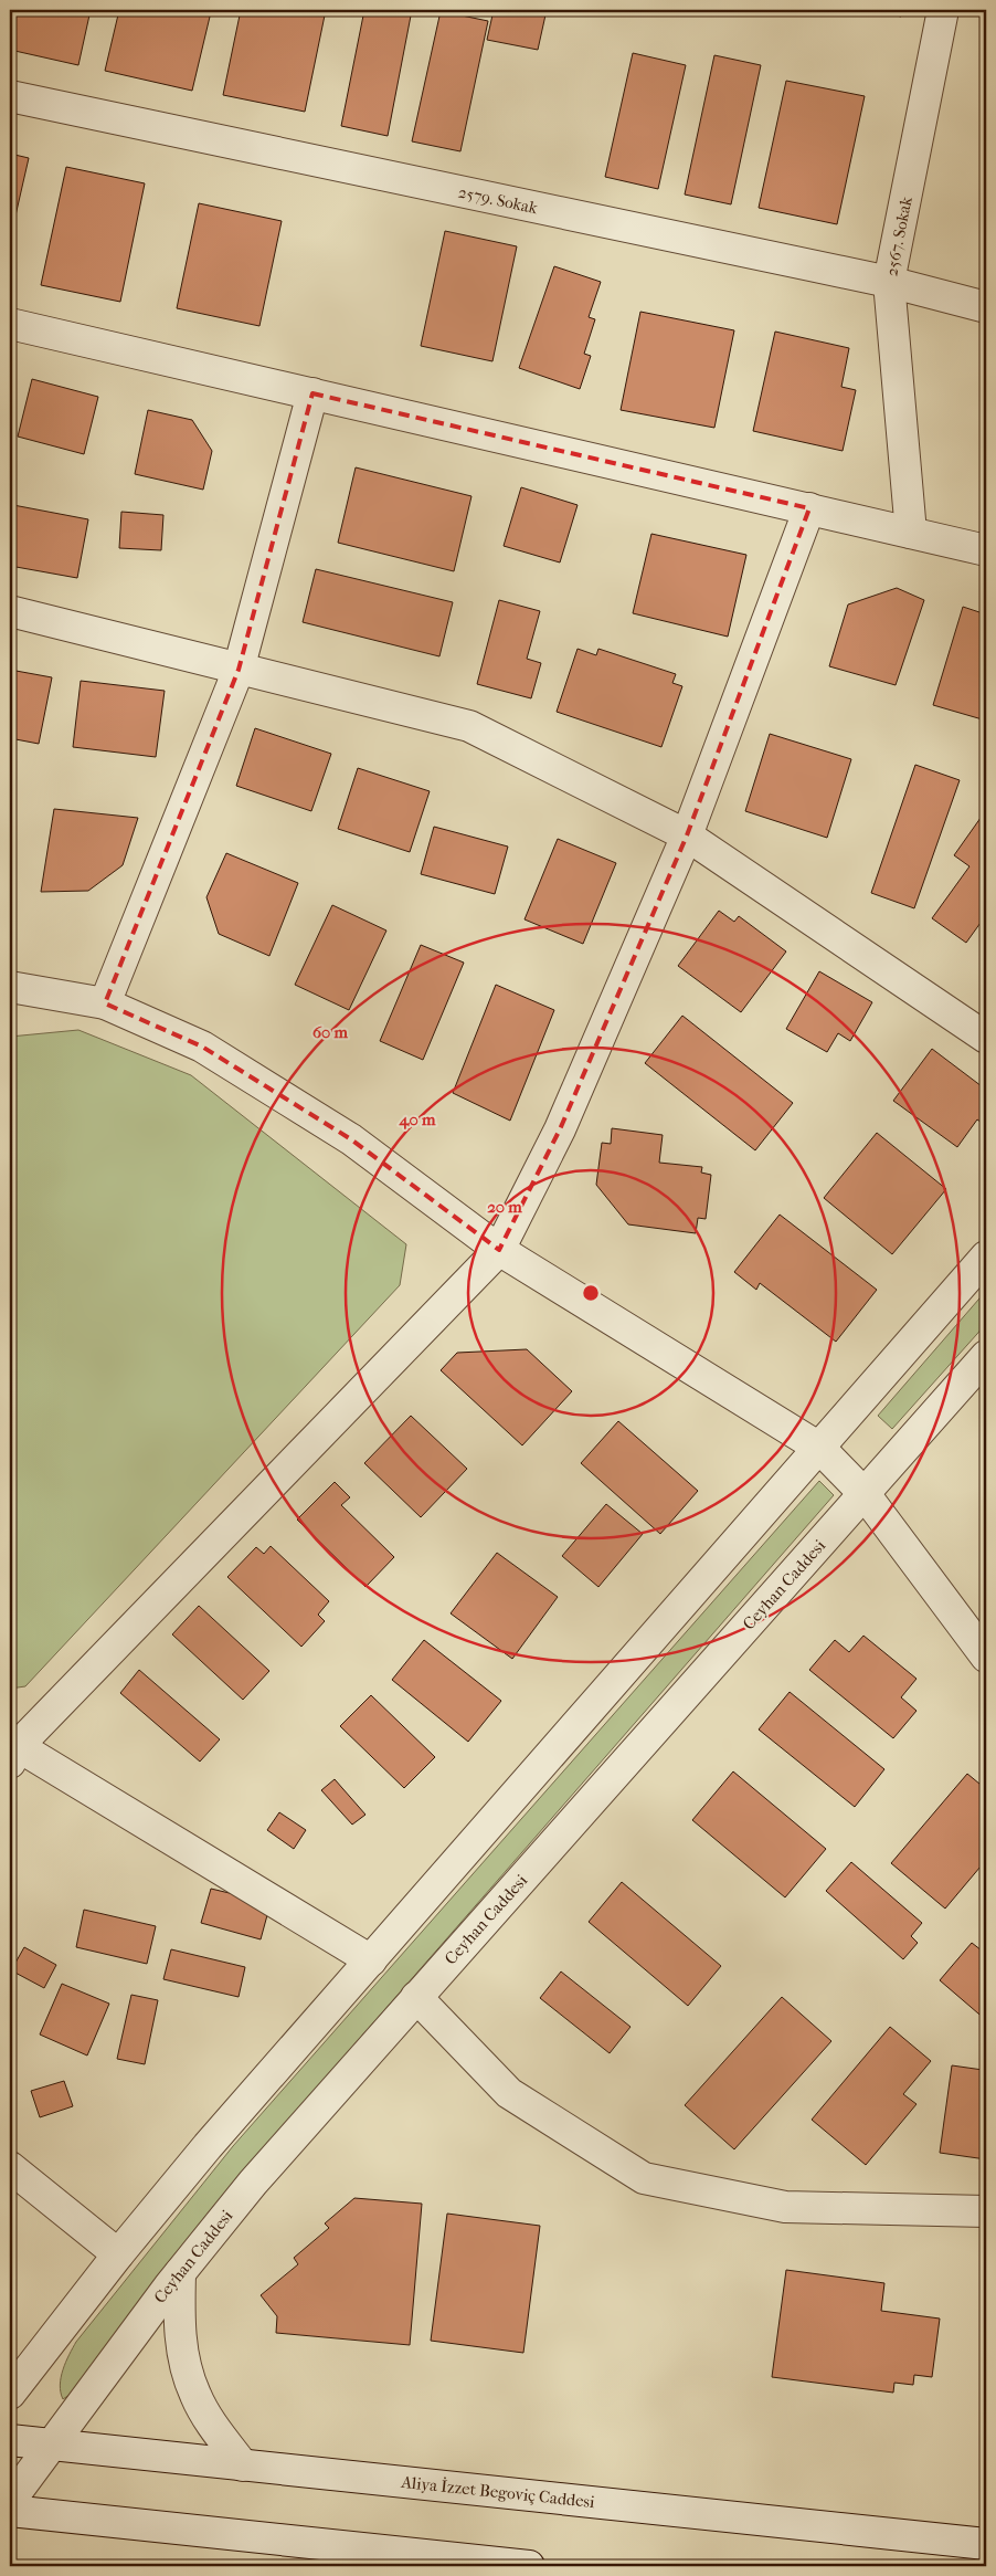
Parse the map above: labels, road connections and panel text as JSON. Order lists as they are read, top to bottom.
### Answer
{
  "streets": {
    "street": [
      "2579. Sokak",
      "2567. Sokak",
      "Ceyhan Caddesi",
      "Aliya İzzet Begoviç Caddesi"
    ]
  },
  "crossings": [
    ["2579. Sokak", "2567. Sokak"],
    ["Ceyhan Caddesi", "Aliya İzzet Begoviç Caddesi"]
  ],
  "rings": ["60 m", "40 m", "20 m"]
}
